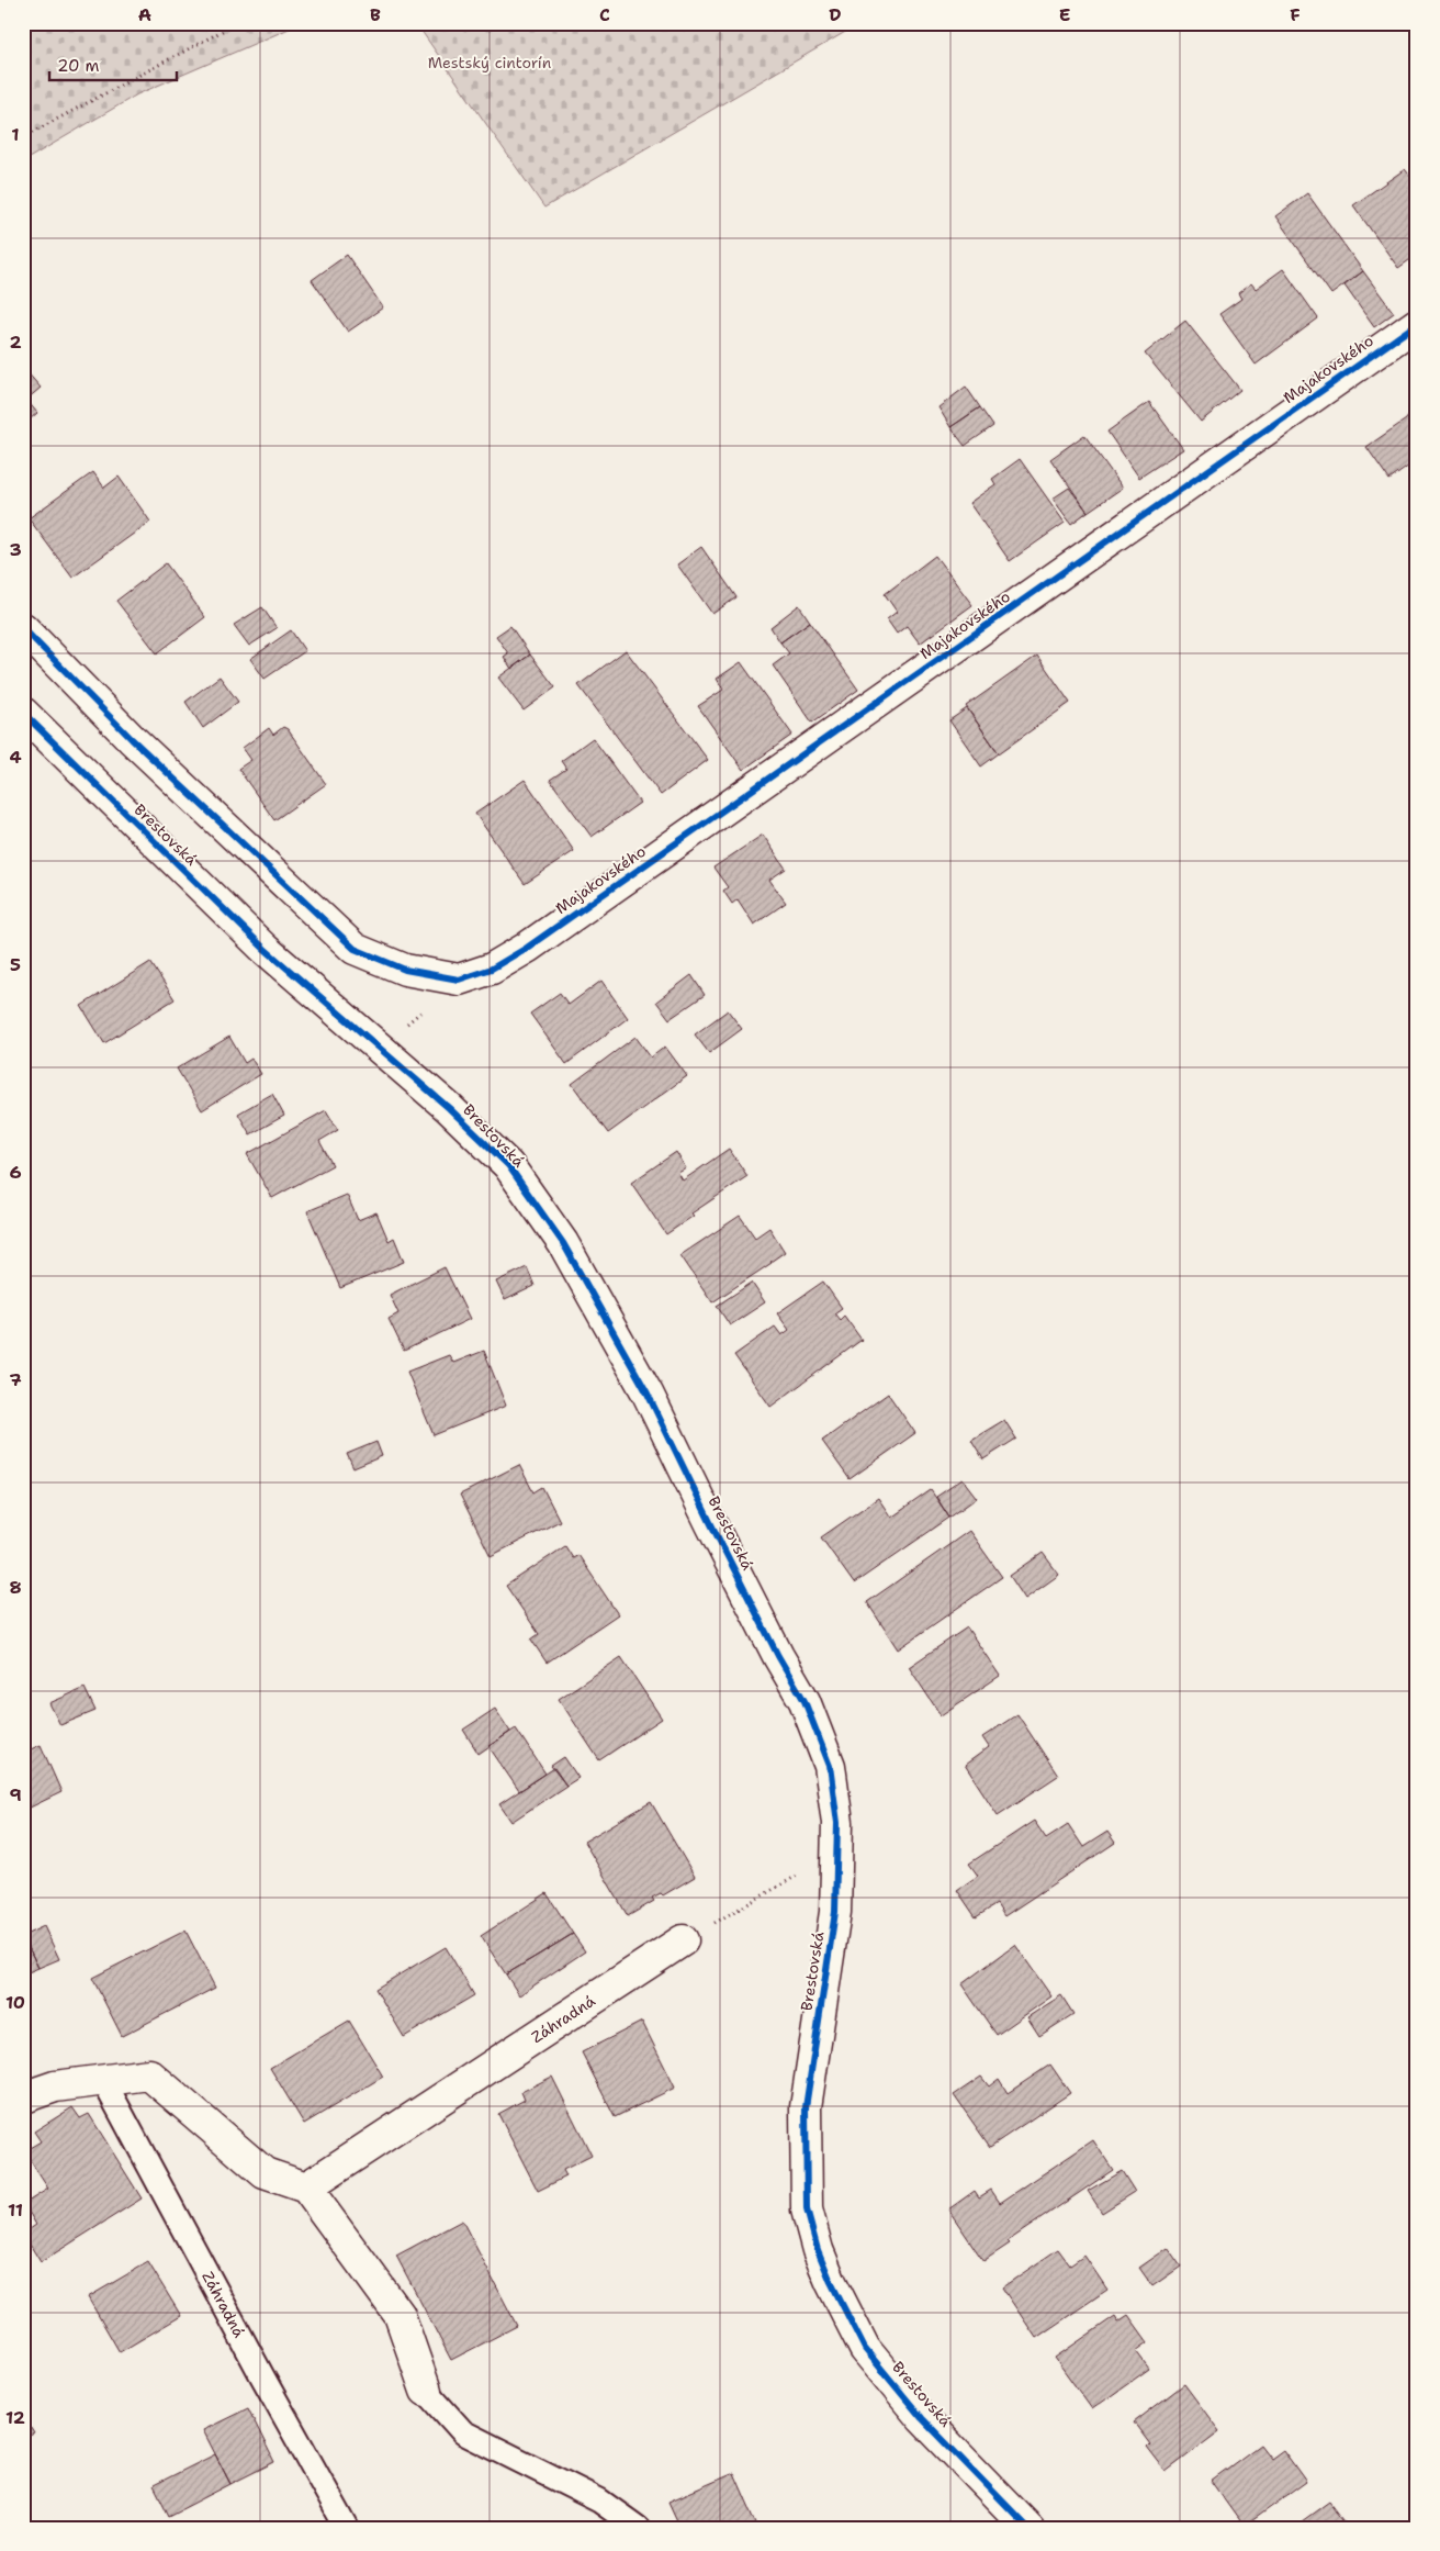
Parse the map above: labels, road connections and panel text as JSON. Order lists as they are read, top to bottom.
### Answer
{
  "streets": {
    "street": ["Majakovského", "Brestovská", "Záhradná"]
  },
  "parks": ["Mestský cintorín"],
  "scale_bar": "20 m",
  "grid": {
    "columns": [
      "A",
      "B",
      "C",
      "D",
      "E",
      "F"
    ],
    "rows": [
      "1",
      "2",
      "3",
      "4",
      "5",
      "6",
      "7",
      "8",
      "9",
      "10",
      "11",
      "12"
    ]
  }
}
